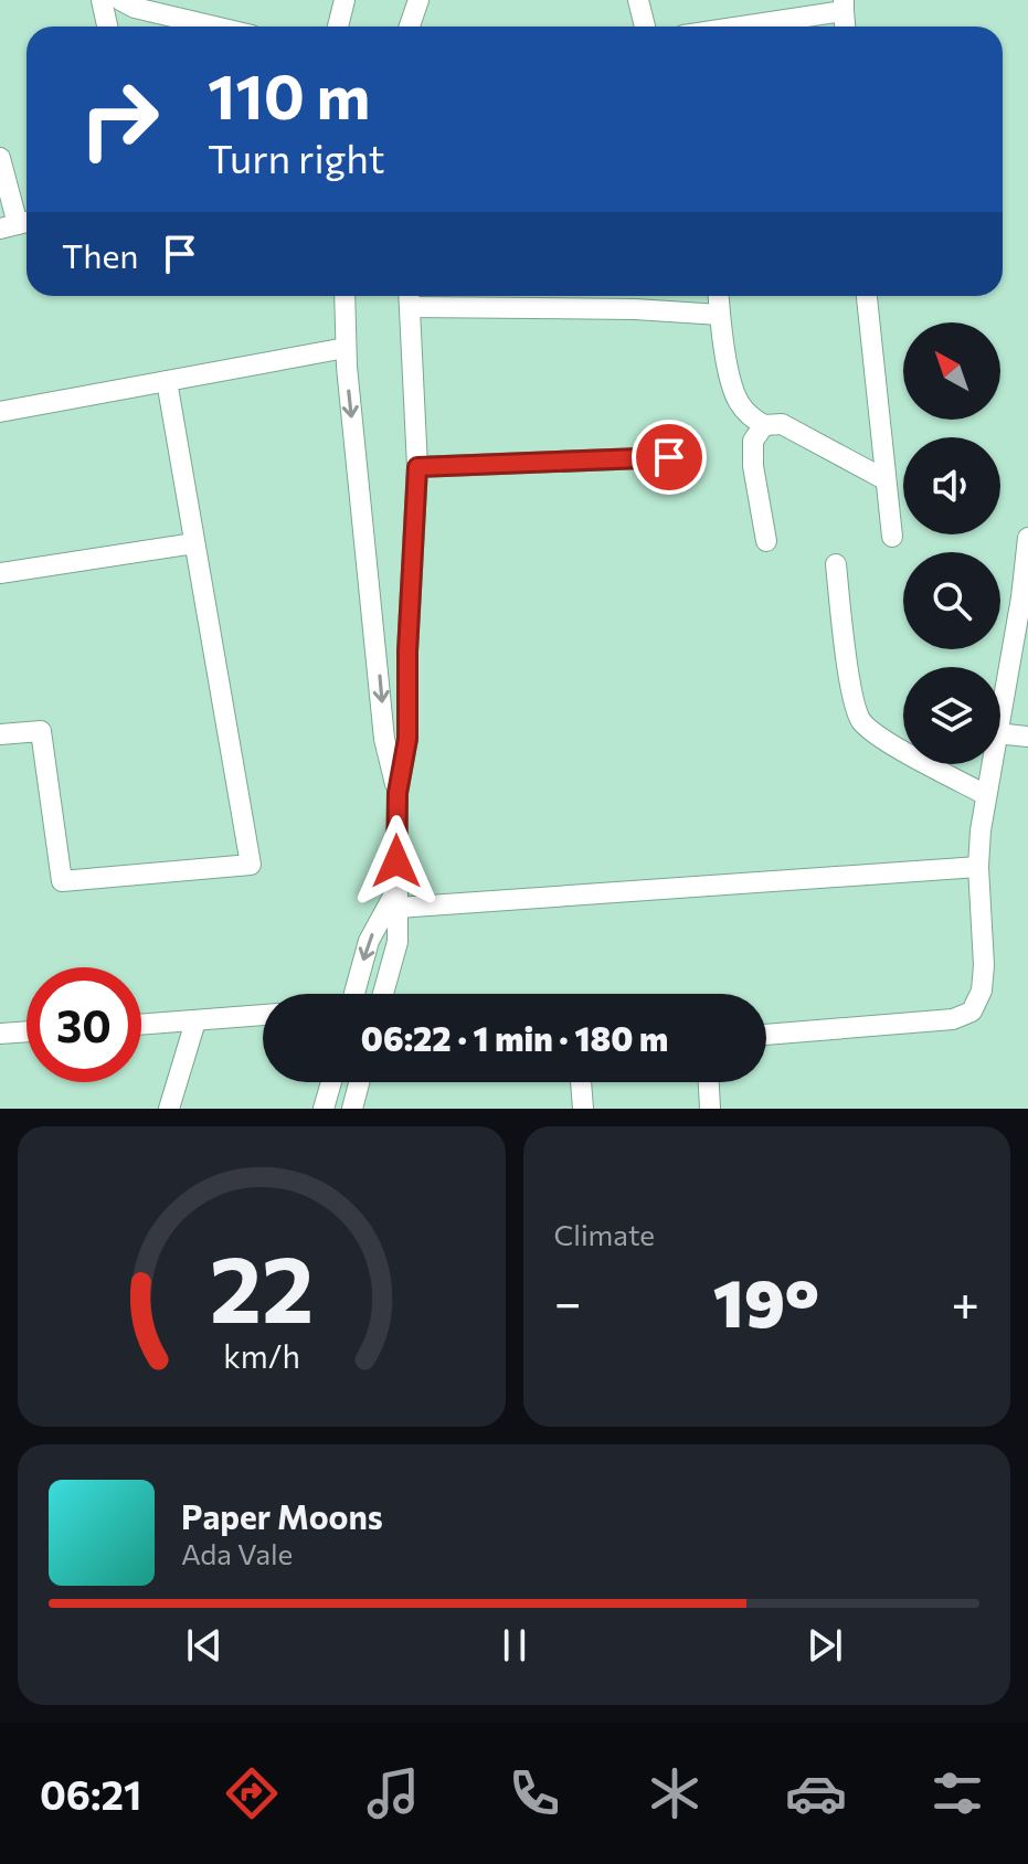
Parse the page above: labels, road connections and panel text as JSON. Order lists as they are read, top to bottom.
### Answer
{
  "north": "top left",
  "page": {
    "turn": ["110 m", "Turn right"],
    "then": "Then",
    "limit": "30",
    "trip": "06:22 · 1 min · 180 m",
    "tile": "Climate",
    "heat": ["−", "19°", "+"],
    "song": ["Paper Moons", "Ada Vale"],
    "tabs": "06:21",
    "gauge": ["22", "km/h"]
  }
}
